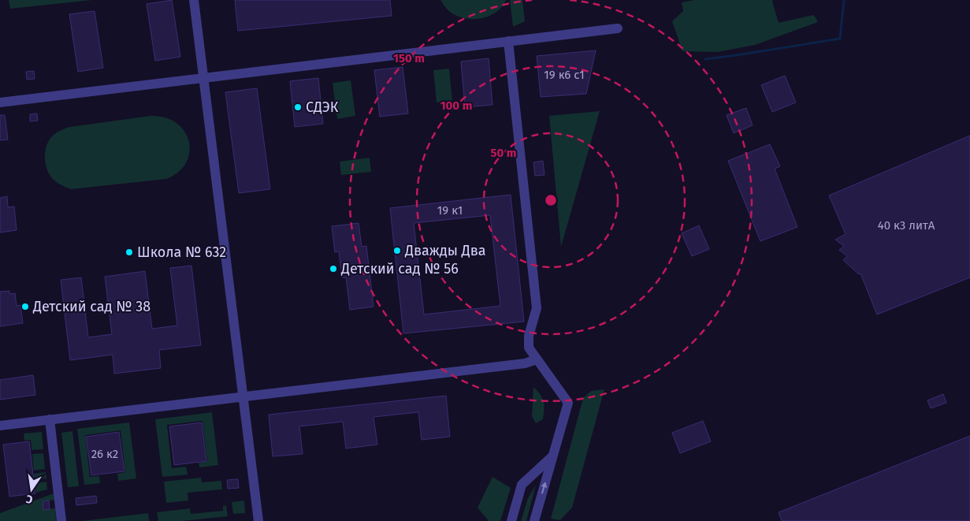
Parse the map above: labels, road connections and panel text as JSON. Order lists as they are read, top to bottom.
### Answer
{
  "places": [
    "СДЭК",
    "Дважды Два",
    "Школа № 632",
    "Детский сад № 56",
    "Детский сад № 38"
  ],
  "house_numbers": [
    "19 к6 с1",
    "19 к1",
    "40 к3 литА",
    "26 к2"
  ],
  "north": "bottom",
  "rings": ["150 m", "100 m", "50 m"]
}
